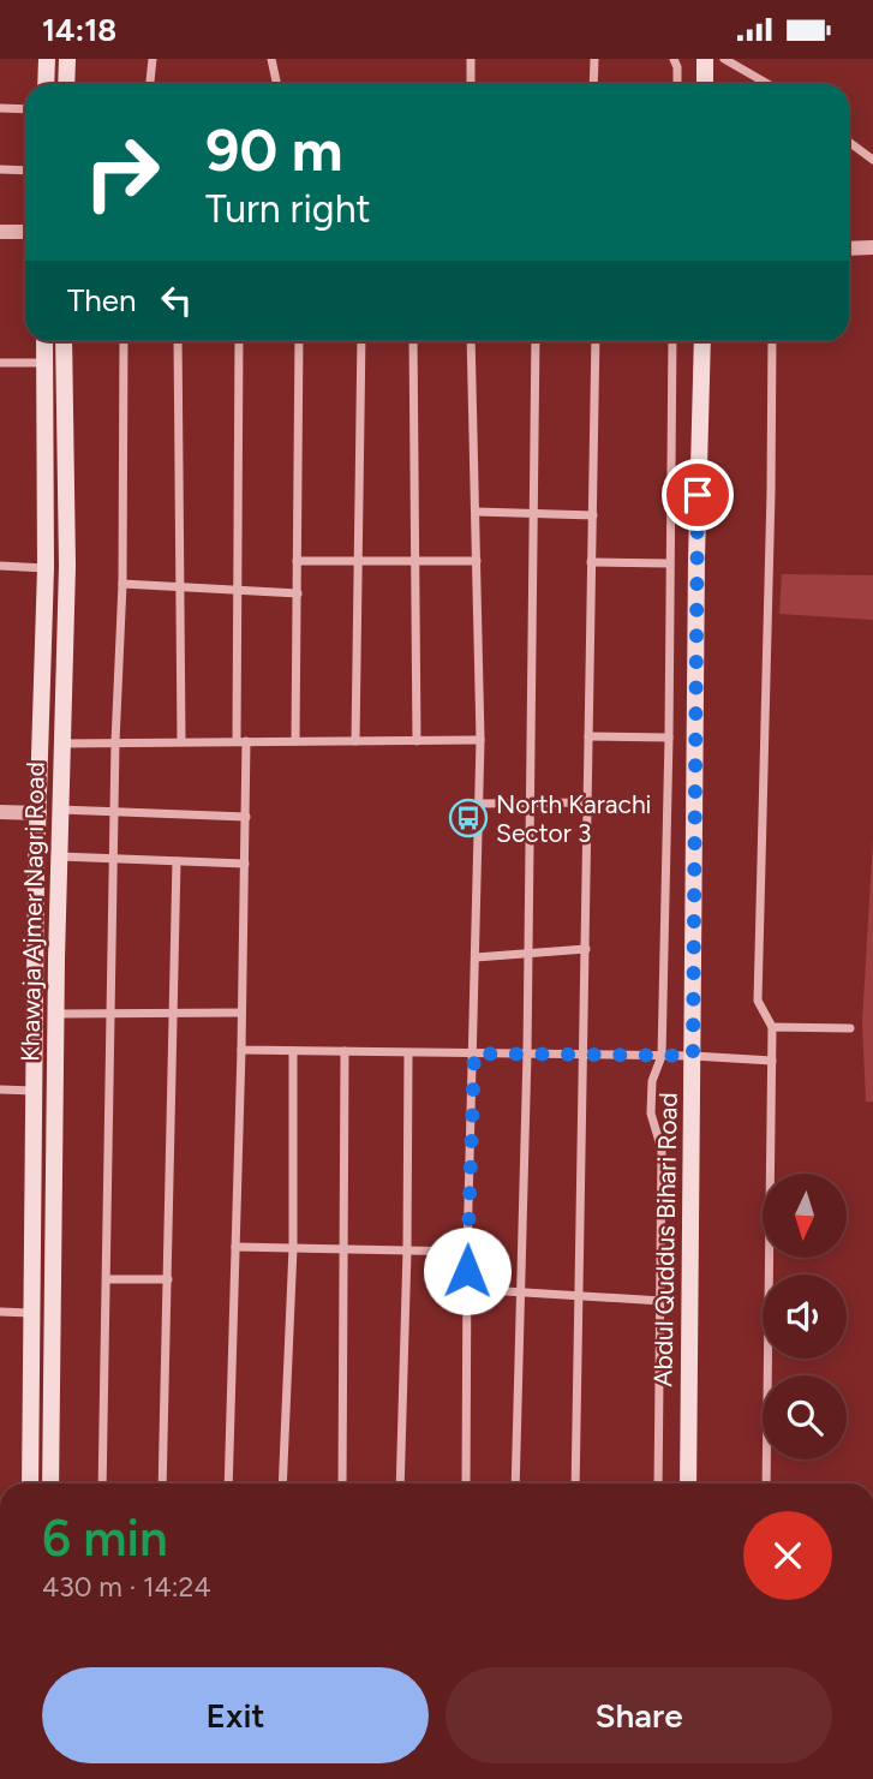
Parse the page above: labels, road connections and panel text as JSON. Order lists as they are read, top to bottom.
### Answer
{
  "streets": {
    "main road": ["Khawaja Ajmer Nagri Road", "Abdul Quddus Bihari Road"]
  },
  "places": {
    "bus stop": ["North Karachi Sector 3"]
  },
  "north": "bottom",
  "page": {
    "status": "14:18",
    "turn": ["90 m", "Turn right"],
    "then": "Then",
    "heading": ["6 min", "430 m · 14:24"],
    "buttons": ["Exit", "Share"]
  }
}
